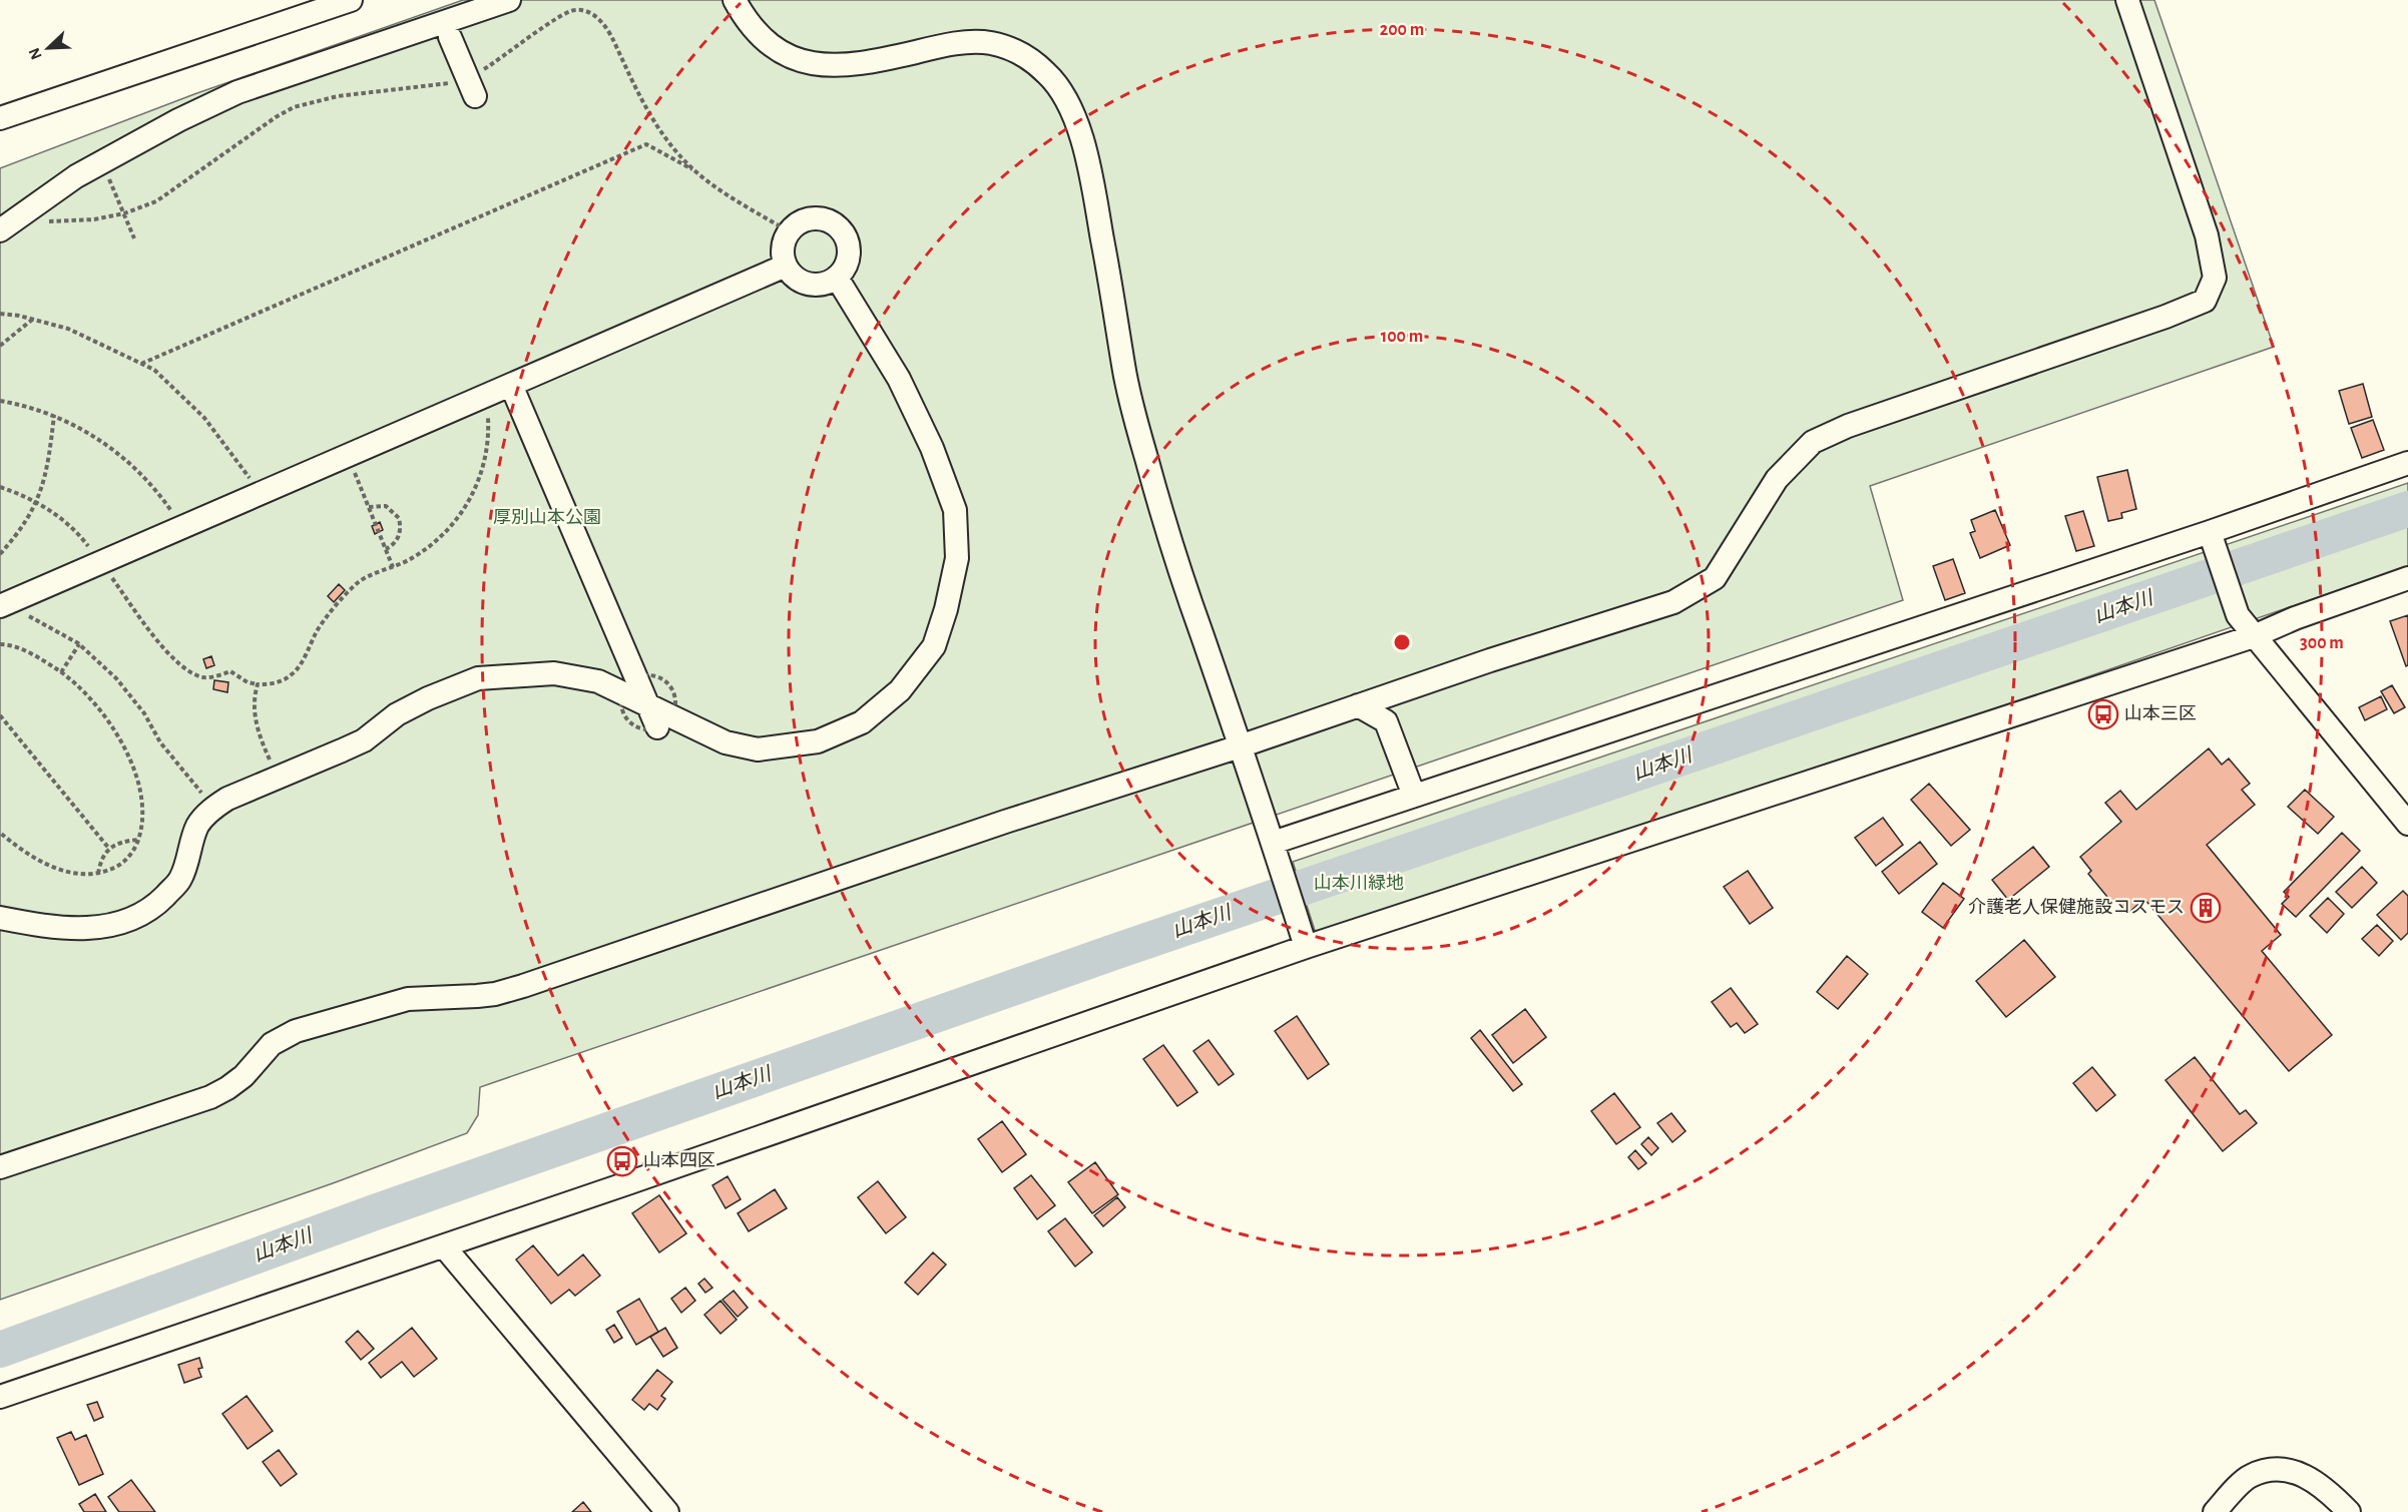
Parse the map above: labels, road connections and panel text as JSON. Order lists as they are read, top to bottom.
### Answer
{
  "water": ["山本川"],
  "parks": ["厚別山本公園", "山本川緑地"],
  "places": {
    "bus stop": ["山本三区", "山本四区"],
    "building": ["介護老人保健施設コスモス"]
  },
  "north": "bottom left",
  "rings": ["200 m", "100 m", "300 m"]
}
